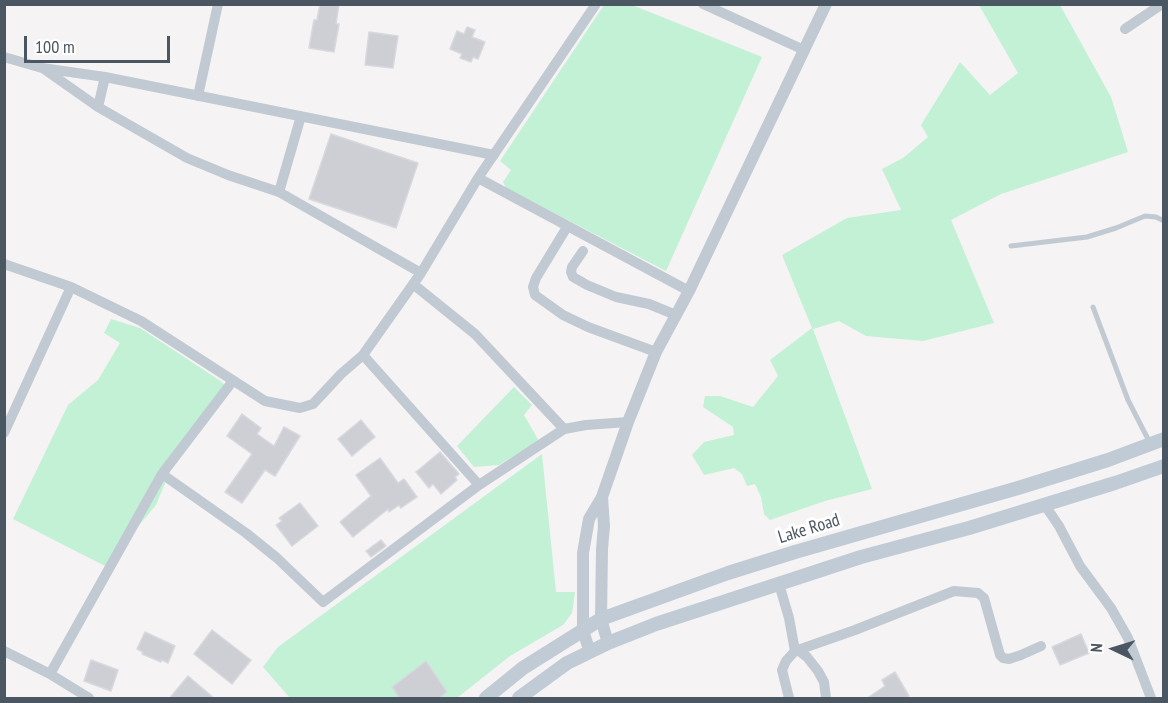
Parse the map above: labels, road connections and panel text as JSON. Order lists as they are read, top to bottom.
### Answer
{
  "streets": {
    "main road": ["Lake Road"]
  },
  "scale_bar": "100 m",
  "north": "left"
}
